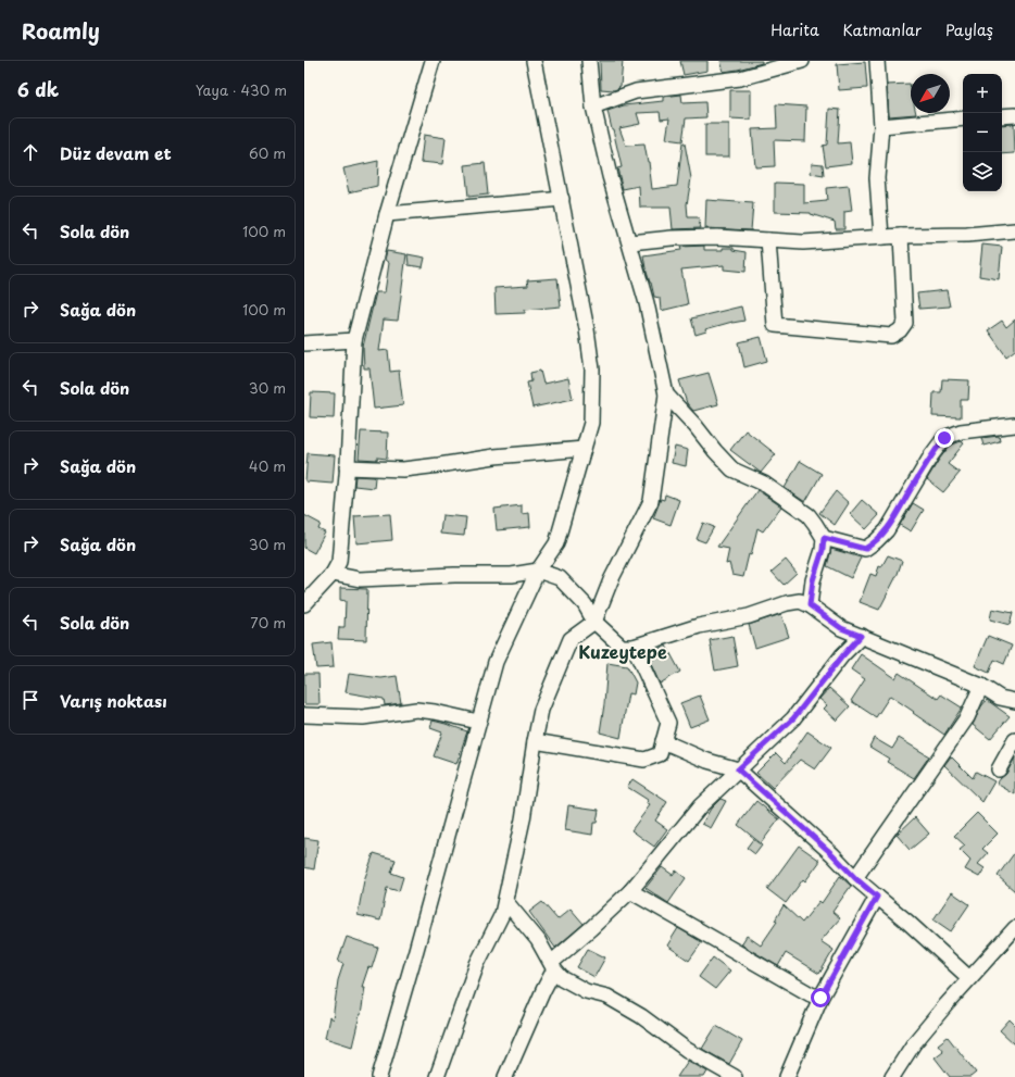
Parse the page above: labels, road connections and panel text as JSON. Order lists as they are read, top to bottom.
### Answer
{
  "districts": ["Kuzeytepe"],
  "north": "bottom left",
  "page": {
    "header": "Roamly",
    "nav": ["Harita", "Katmanlar", "Paylaş"],
    "heading": ["6 dk", "Yaya · 430 m"],
    "map_buttons": ["+", "−"],
    "list": [
      ["Düz devam et", "60 m"],
      ["Sola dön", "100 m"],
      ["Sağa dön", "100 m"],
      ["Sola dön", "30 m"],
      ["Sağa dön", "40 m"],
      ["Sağa dön", "30 m"],
      ["Sola dön", "70 m"],
      "Varış noktası"
    ]
  }
}
